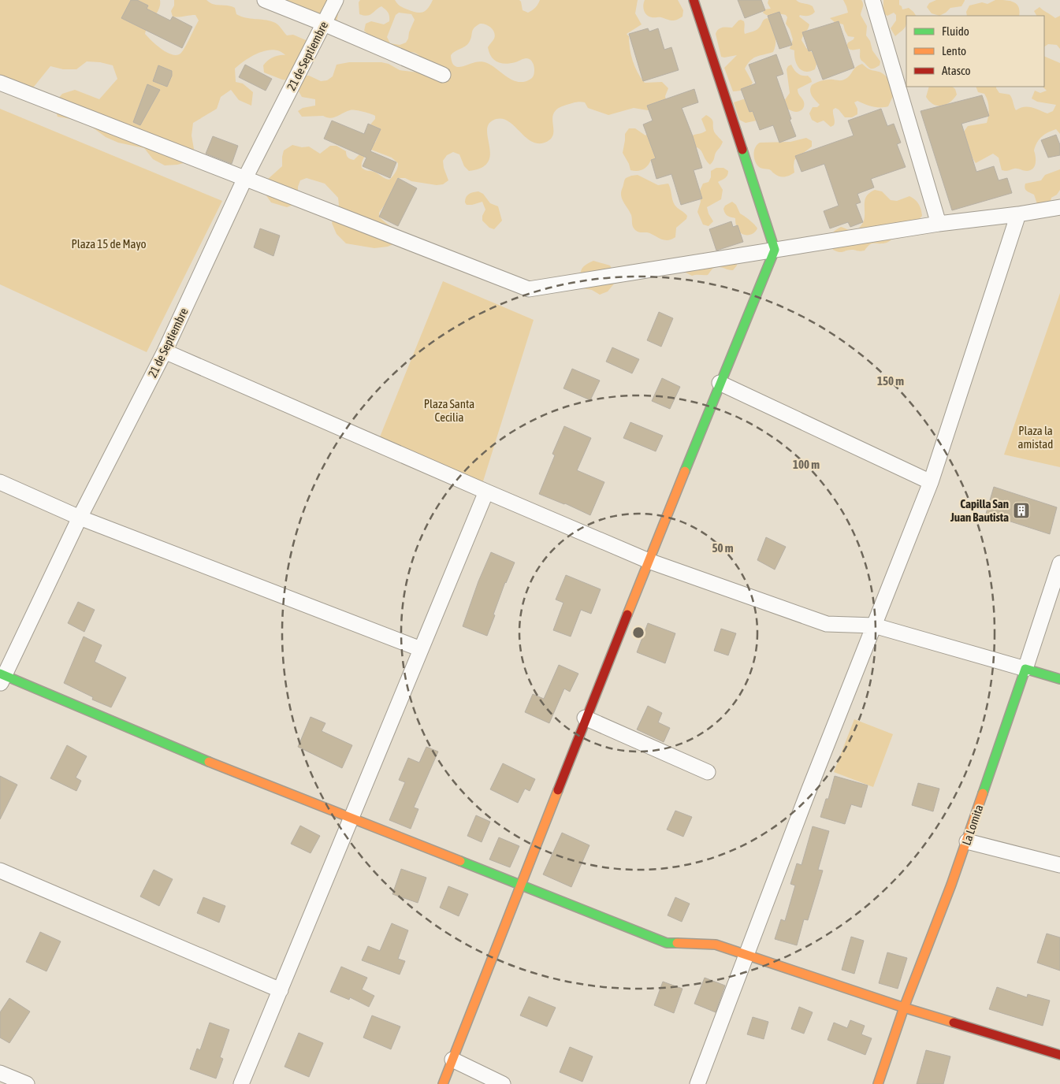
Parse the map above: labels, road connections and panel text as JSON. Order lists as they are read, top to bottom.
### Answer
{
  "streets": {
    "street": ["21 de Septiembre", "La Lomita"]
  },
  "parks": ["Plaza 15 de Mayo", "Plaza Santa Cecilia", "Plaza la amistad"],
  "places": {
    "building": ["Capilla San Juan Bautista"]
  },
  "legend": ["Fluido", "Lento", "Atasco"],
  "rings": ["150 m", "100 m", "50 m"]
}
